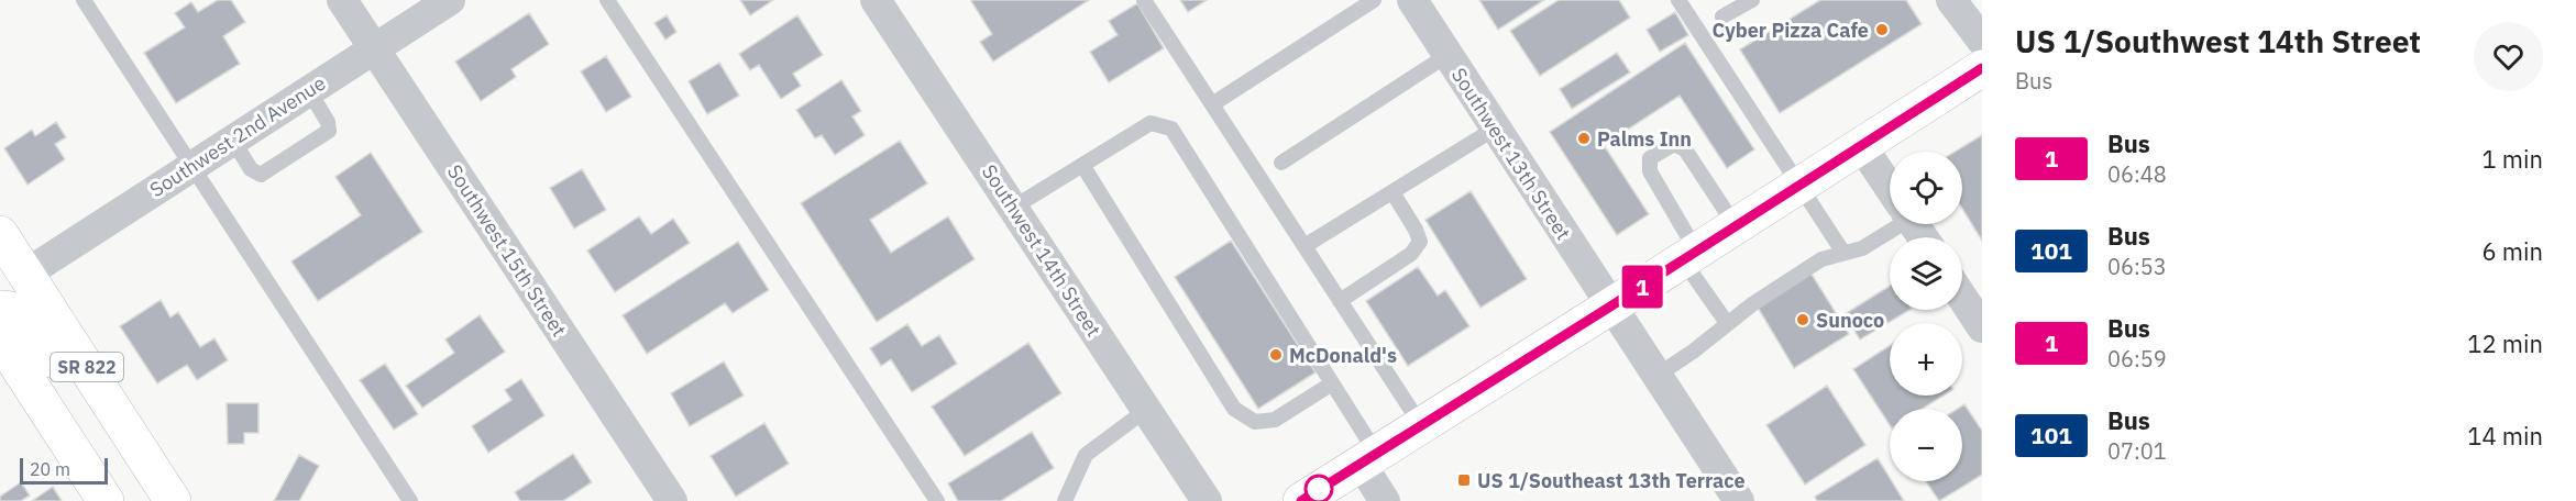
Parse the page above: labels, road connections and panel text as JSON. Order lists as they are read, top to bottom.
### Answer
{
  "streets": {
    "main road": ["SR 822"],
    "street": [
      "Southwest 2nd Avenue",
      "Southwest 13th Street",
      "Southwest 15th Street",
      "Southwest 14th Street"
    ]
  },
  "crossings": [
    ["Southwest 2nd Avenue", "Southwest 15th Street"],
    ["Southwest 2nd Avenue", "SR 822"]
  ],
  "places": {
    "other": [
      "Cyber Pizza Cafe",
      "Palms Inn",
      "Sunoco",
      "McDonald's"
    ],
    "transit": ["US 1/Southeast 13th Terrace"]
  },
  "lines": ["bus line 1"],
  "scale_bar": "20 m",
  "page": {
    "on_map": "1",
    "heading": ["US 1/Southwest 14th Street", "Bus"],
    "list": [
      {
        "mark": "1",
        "name": "Bus",
        "note": "06:48",
        "value": "1 min"
      },
      {
        "mark": "101",
        "name": "Bus",
        "note": "06:53",
        "value": "6 min"
      },
      {
        "mark": "1",
        "name": "Bus",
        "note": "06:59",
        "value": "12 min"
      },
      {
        "mark": "101",
        "name": "Bus",
        "note": "07:01",
        "value": "14 min"
      }
    ],
    "map_buttons": ["+", "−"],
    "scale": "20 m"
  }
}
